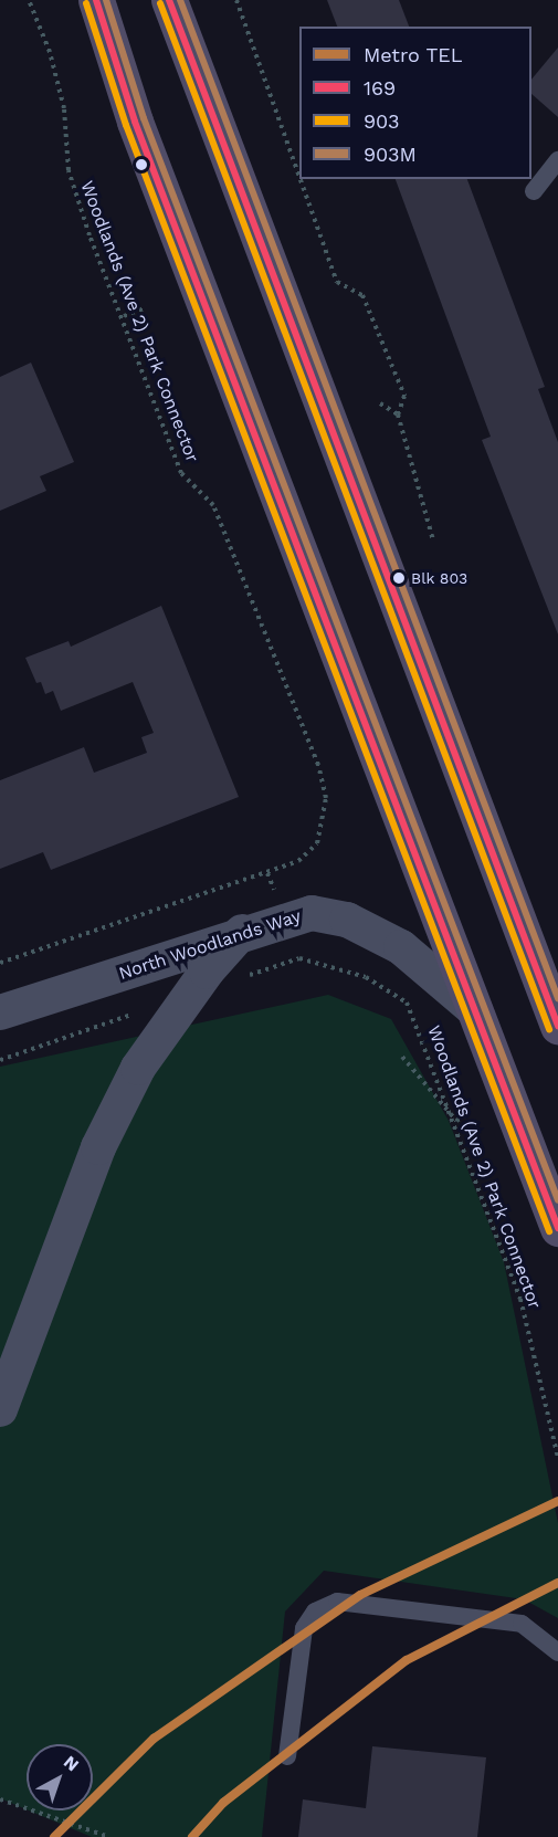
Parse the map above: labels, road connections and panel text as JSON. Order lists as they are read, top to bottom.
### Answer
{
  "streets": {
    "street": ["North Woodlands Way"],
    "path": ["Woodlands (Ave 2) Park Connector"]
  },
  "places": ["Blk 803"],
  "lines": [
    "transit line 169",
    "transit line 903M",
    "transit line 903",
    "metro line TEL"
  ],
  "legend": [
    "Metro TEL",
    "169",
    "903",
    "903M"
  ],
  "north": "top right"
}
